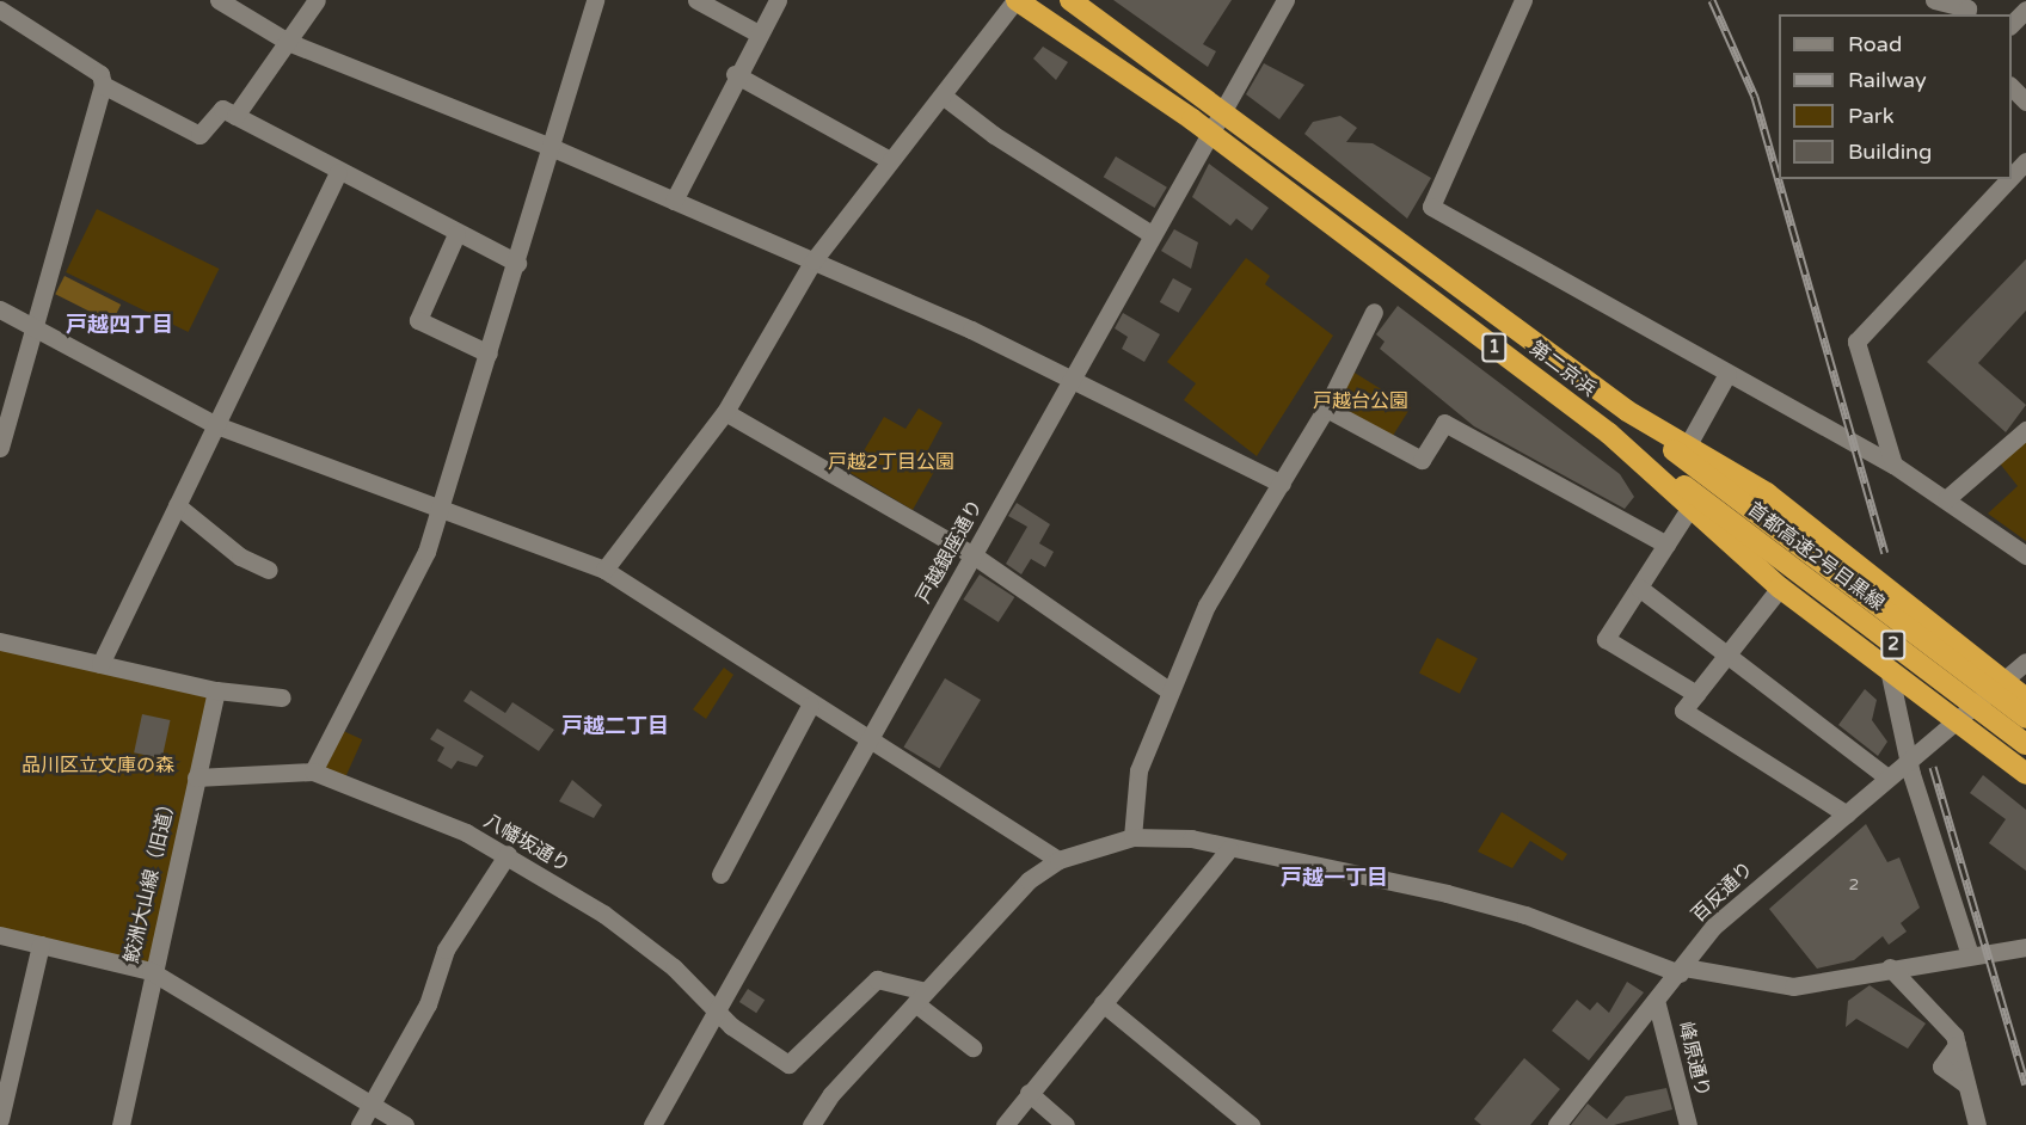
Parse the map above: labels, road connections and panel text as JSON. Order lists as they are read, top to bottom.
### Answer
{
  "streets": {
    "highway": [
      "1",
      "第二京浜",
      "首都高速2号目黒線",
      "2"
    ],
    "street": [
      "戸越銀座通り",
      "八幡坂通り",
      "鮫洲大山線（旧道）",
      "百反通り",
      "峰原通り"
    ]
  },
  "crossings": [
    ["第二京浜", "戸越銀座通り"],
    ["第二京浜", "首都高速2号目黒線"],
    ["第二京浜", "百反通り"],
    ["戸越銀座通り", "八幡坂通り"],
    ["八幡坂通り", "鮫洲大山線（旧道）"],
    ["百反通り", "峰原通り"]
  ],
  "districts": ["戸越四丁目", "戸越二丁目", "戸越一丁目"],
  "parks": ["戸越台公園", "戸越2丁目公園", "品川区立文庫の森"],
  "house_numbers": ["2"],
  "legend": [
    "Road",
    "Railway",
    "Park",
    "Building"
  ]
}
